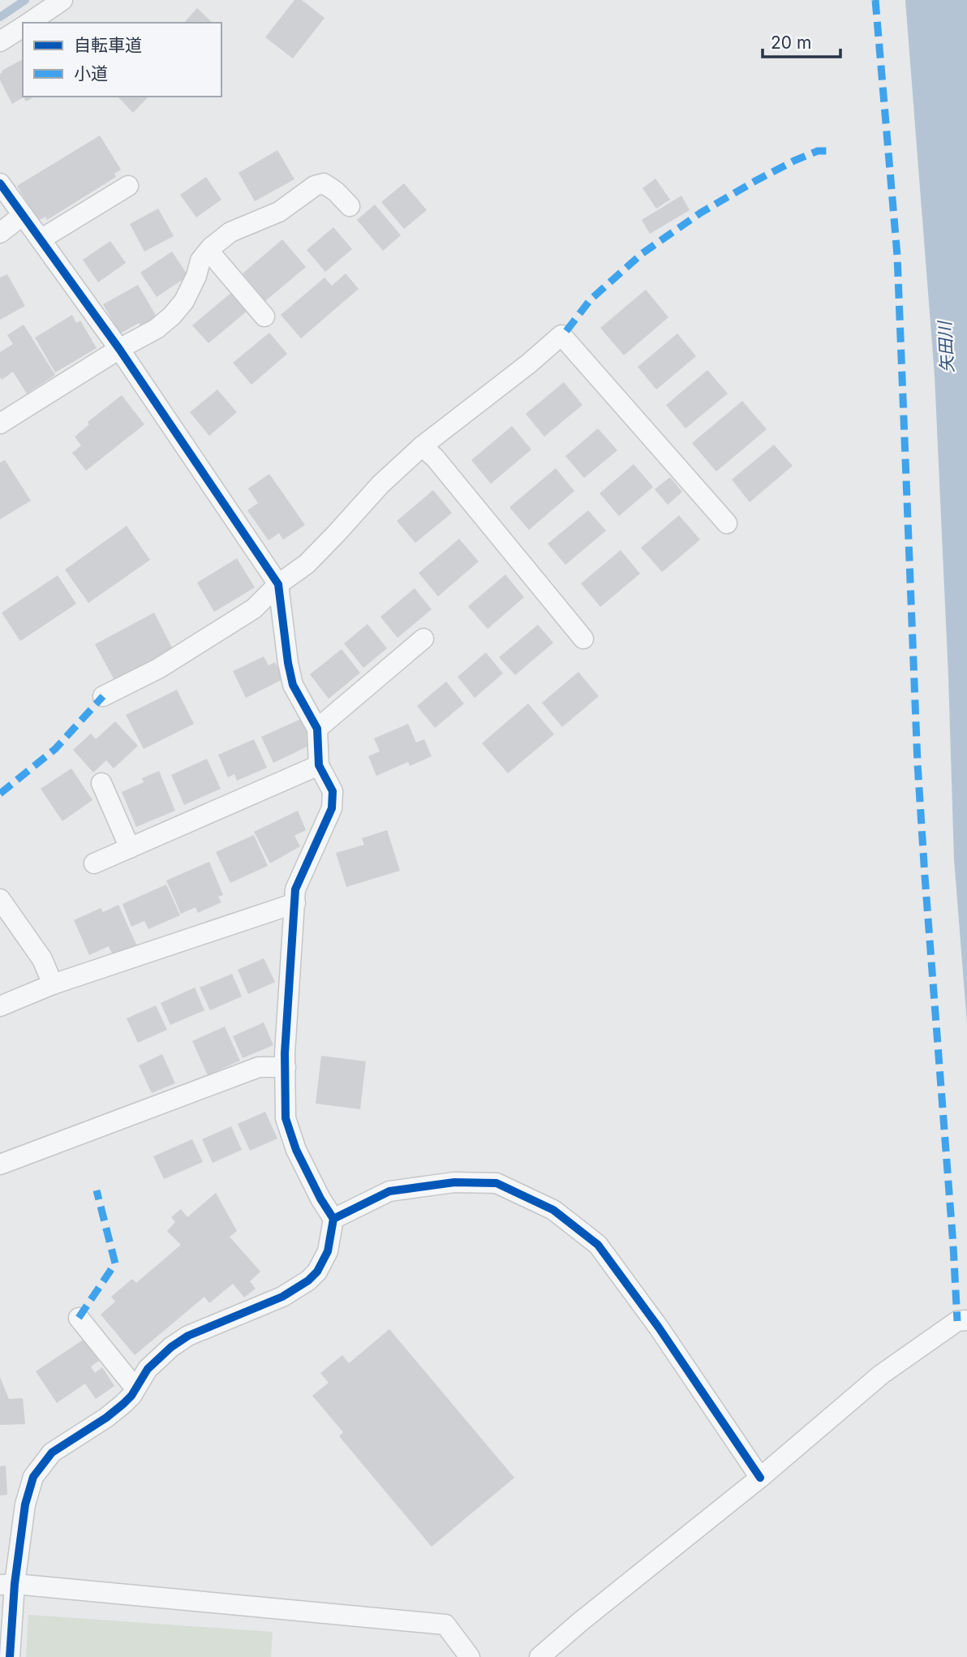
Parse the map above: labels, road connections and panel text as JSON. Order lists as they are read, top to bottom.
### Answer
{
  "water": ["矢田川"],
  "legend": ["自転車道", "小道"],
  "scale_bar": "20 m"
}
